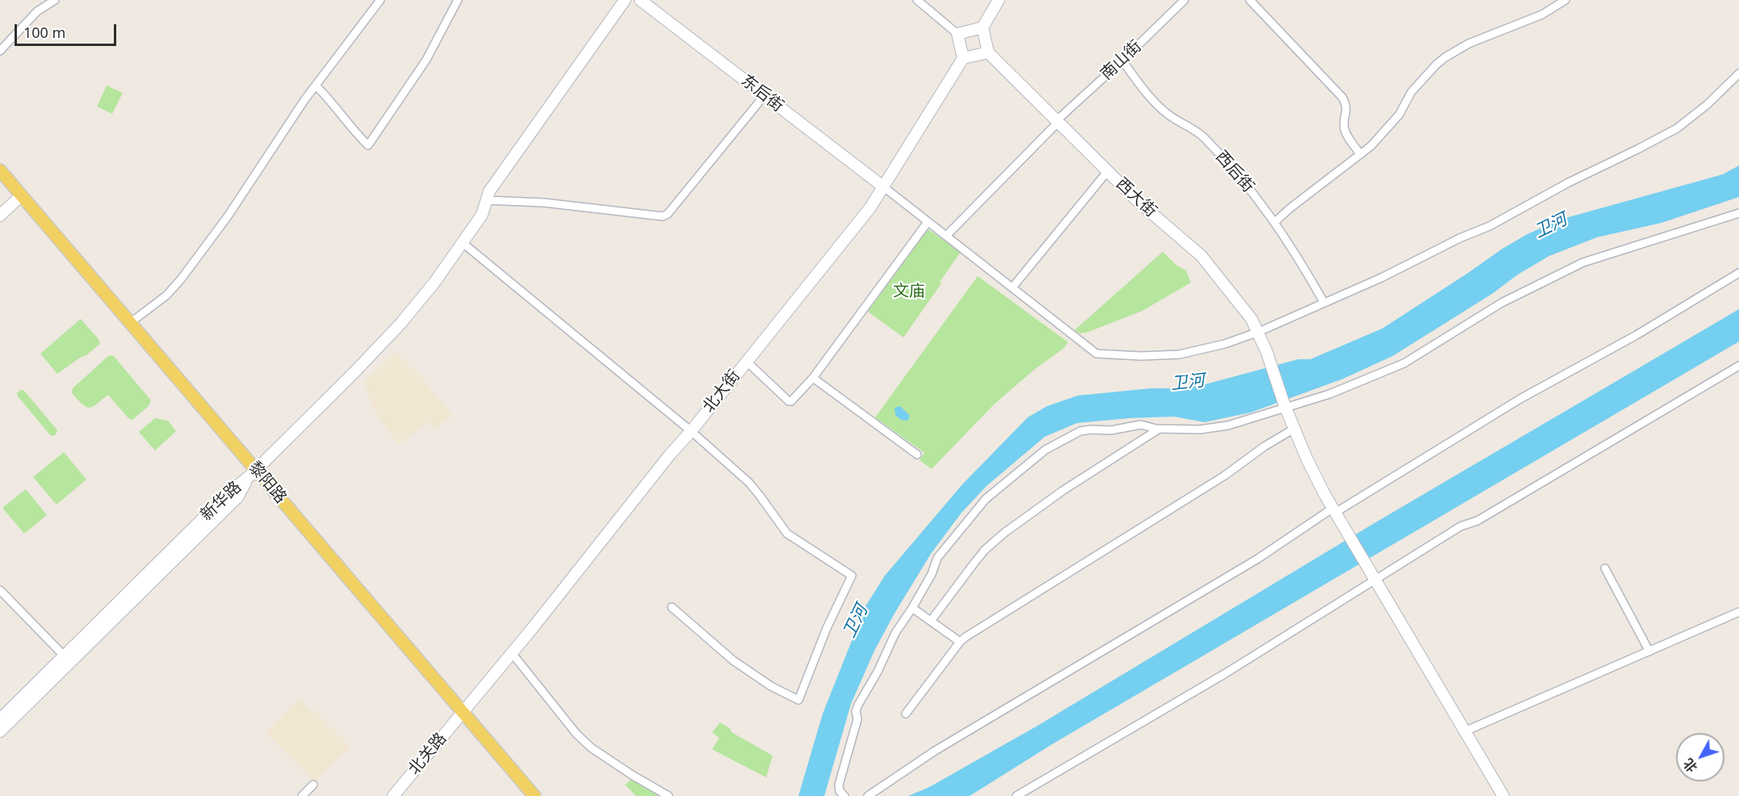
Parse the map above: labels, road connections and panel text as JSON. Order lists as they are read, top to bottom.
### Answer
{
  "streets": {
    "main road": ["黎阳路"],
    "street": [
      "南山街",
      "东后街",
      "西后街",
      "西大街",
      "北大街",
      "新华路",
      "北关路"
    ]
  },
  "crossings": [
    ["南山街", "西后街"],
    ["南山街", "西大街"],
    ["东后街", "北大街"],
    ["北大街", "黎阳路"],
    ["北大街", "北关路"],
    ["黎阳路", "新华路"],
    ["黎阳路", "北关路"]
  ],
  "water": ["卫河"],
  "parks": ["文庙"],
  "scale_bar": "100 m",
  "north": "bottom left"
}
